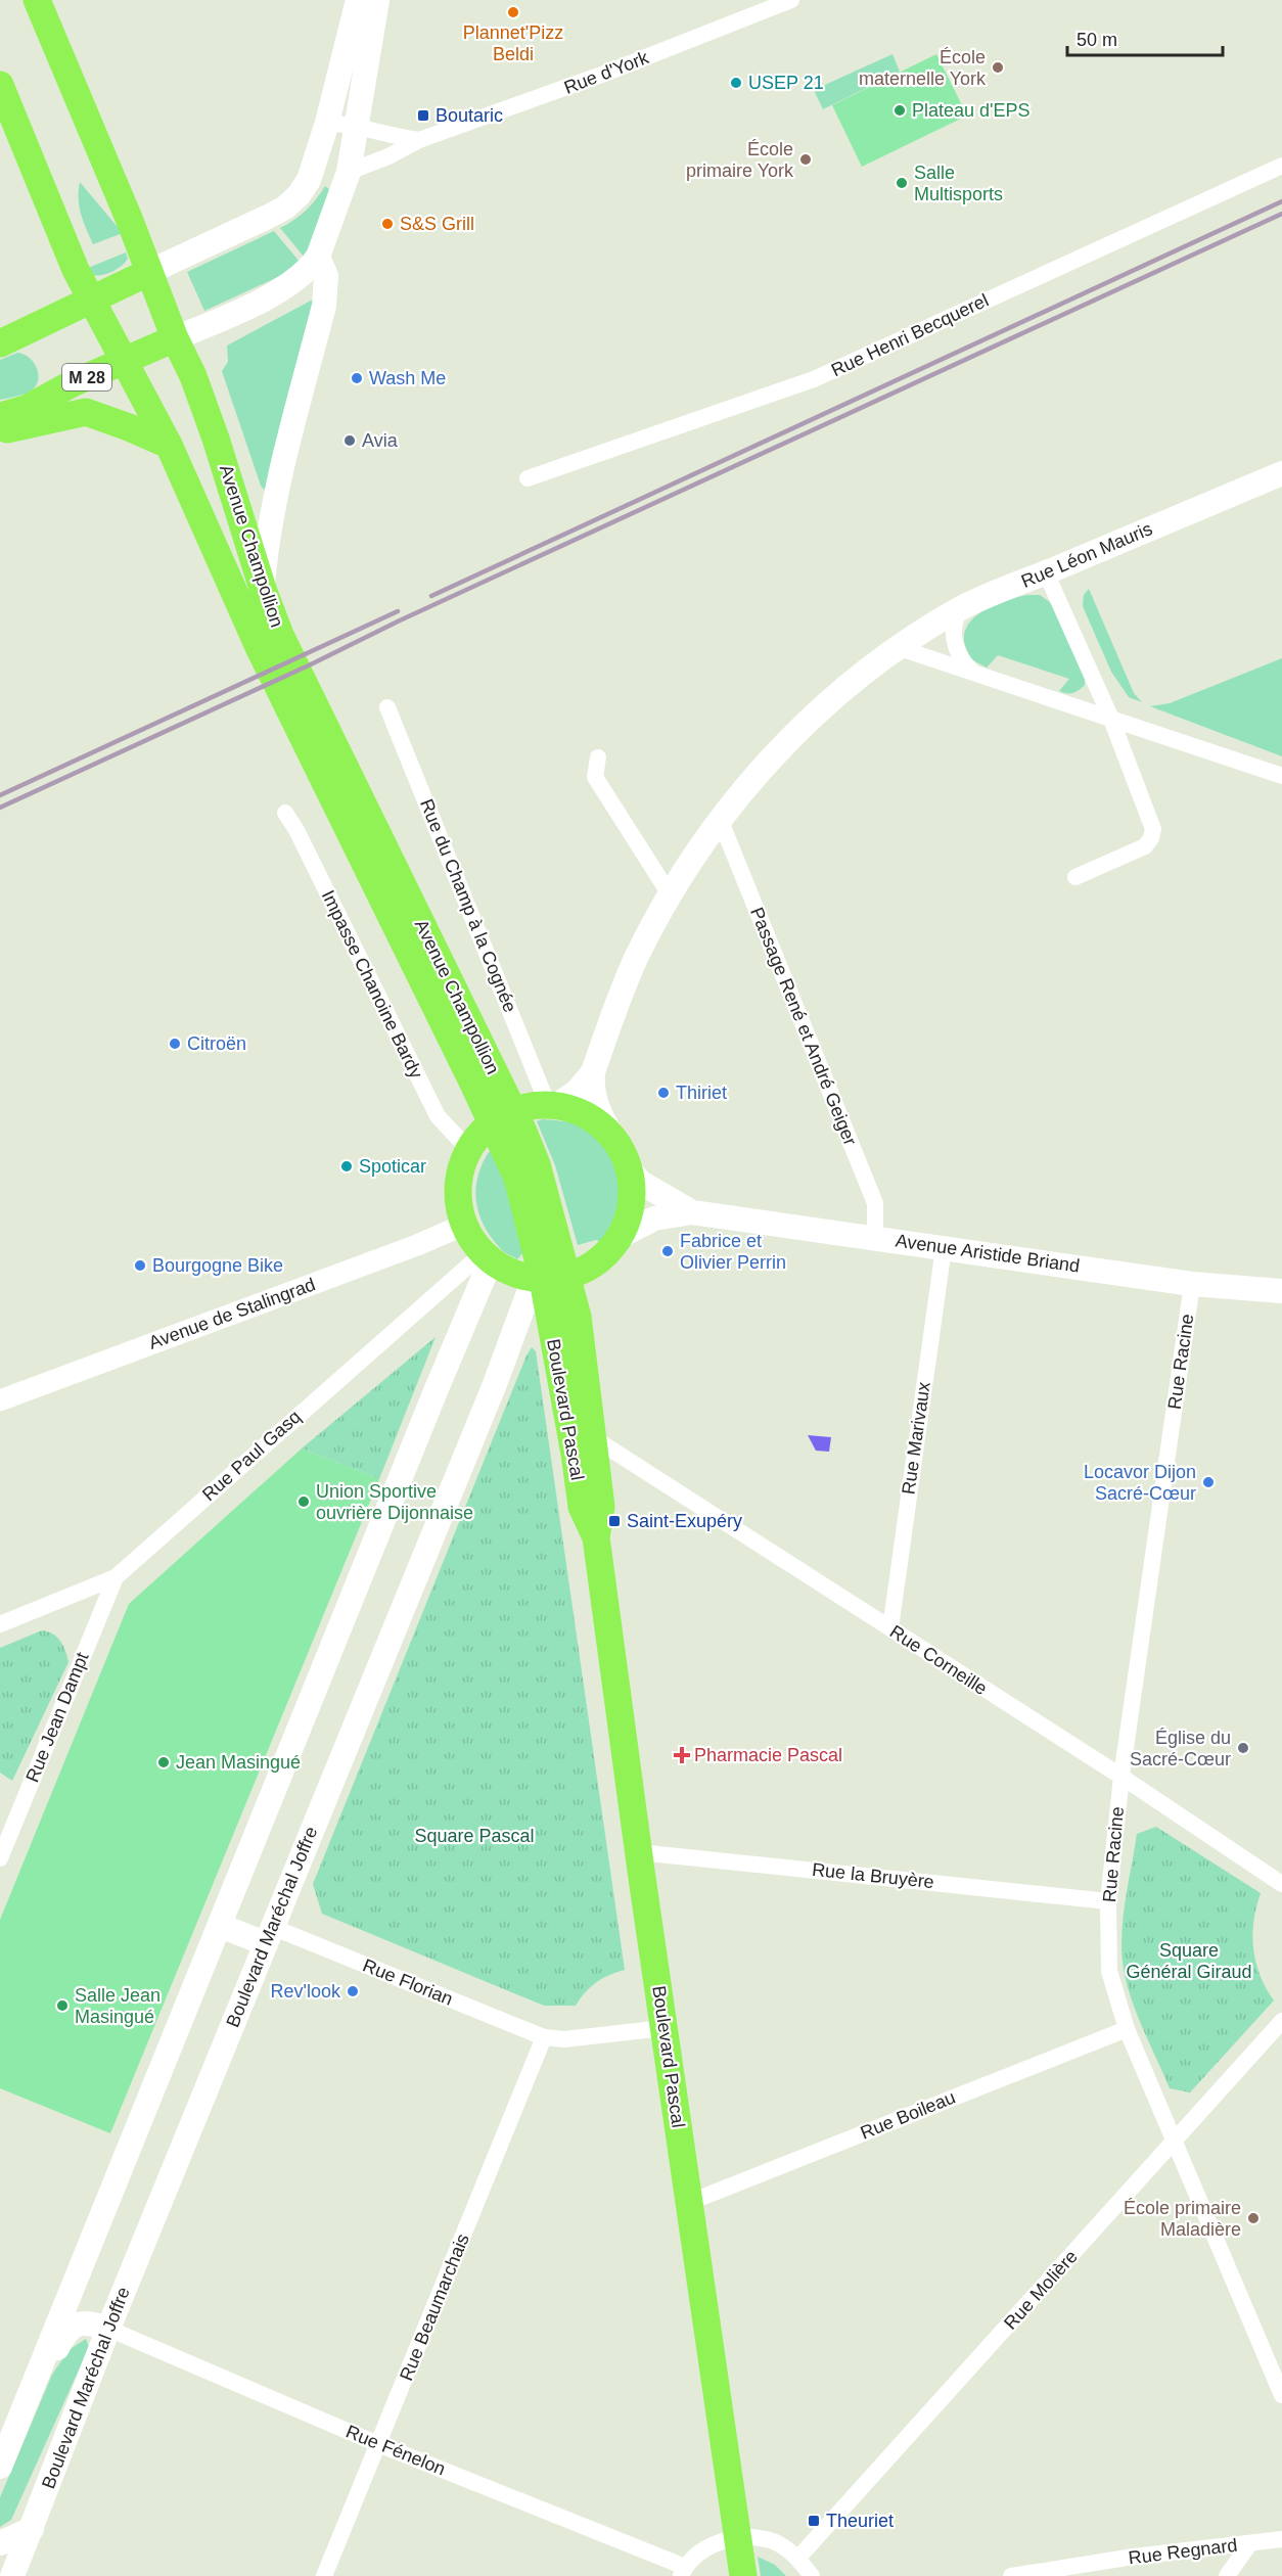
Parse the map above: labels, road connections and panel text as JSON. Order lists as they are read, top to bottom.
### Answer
{
  "streets": {
    "main road": [
      "M 28",
      "Avenue Champollion",
      "Rue Léon Mauris",
      "Avenue Aristide Briand",
      "Boulevard Pascal",
      "Boulevard Maréchal Joffre"
    ],
    "street": [
      "Rue d'York",
      "Rue Henri Becquerel",
      "Rue du Champ à la Cognée",
      "Impasse Chanoine Bardy",
      "Passage René et André Geiger",
      "Avenue de Stalingrad",
      "Rue Racine",
      "Rue Marivaux",
      "Rue Paul Gasq",
      "Rue Corneille",
      "Rue Jean Dampt",
      "Rue la Bruyère",
      "Rue Florian",
      "Rue Boileau",
      "Rue Molière",
      "Rue Beaumarchais",
      "Rue Fénelon",
      "Rue Regnard"
    ]
  },
  "crossings": [
    ["M 28", "Avenue Champollion"],
    ["Avenue Champollion", "Boulevard Pascal"],
    ["Avenue Champollion", "Boulevard Maréchal Joffre"],
    ["Rue Léon Mauris", "Passage René et André Geiger"],
    ["Passage René et André Geiger", "Avenue Aristide Briand"],
    ["Avenue Aristide Briand", "Rue Racine"],
    ["Avenue Aristide Briand", "Rue Marivaux"],
    ["Rue Racine", "Rue Corneille"],
    ["Rue Racine", "Rue la Bruyère"],
    ["Rue Racine", "Rue Boileau"],
    ["Rue Racine", "Rue Molière"],
    ["Boulevard Pascal", "Rue Corneille"],
    ["Boulevard Pascal", "Rue la Bruyère"],
    ["Boulevard Pascal", "Boulevard Maréchal Joffre"],
    ["Boulevard Pascal", "Rue Boileau"],
    ["Rue Marivaux", "Rue Corneille"],
    ["Rue Paul Gasq", "Rue Jean Dampt"],
    ["Boulevard Maréchal Joffre", "Rue Florian"],
    ["Boulevard Maréchal Joffre", "Rue Fénelon"],
    ["Rue Florian", "Rue Beaumarchais"],
    ["Rue Beaumarchais", "Rue Fénelon"]
  ],
  "parks": ["Square Pascal", "Square Général Giraud"],
  "places": {
    "other": [
      "Plannet'Pizz Beldi",
      "École maternelle York",
      "USEP 21",
      "Plateau d'EPS",
      "École primaire York",
      "Salle Multisports",
      "S&S Grill",
      "Wash Me",
      "Avia",
      "Citroën",
      "Thiriet",
      "Spoticar",
      "Fabrice et Olivier Perrin",
      "Bourgogne Bike",
      "Locavor Dijon Sacré-Cœur",
      "Union Sportive ouvrière Dijonnaise",
      "Église du Sacré-Cœur",
      "Jean Masingué",
      "Rev'look",
      "Salle Jean Masingué",
      "École primaire Maladière"
    ],
    "transit": ["Boutaric", "Saint-Exupéry", "Theuriet"],
    "health": ["Pharmacie Pascal"]
  },
  "scale_bar": "50 m"
}
